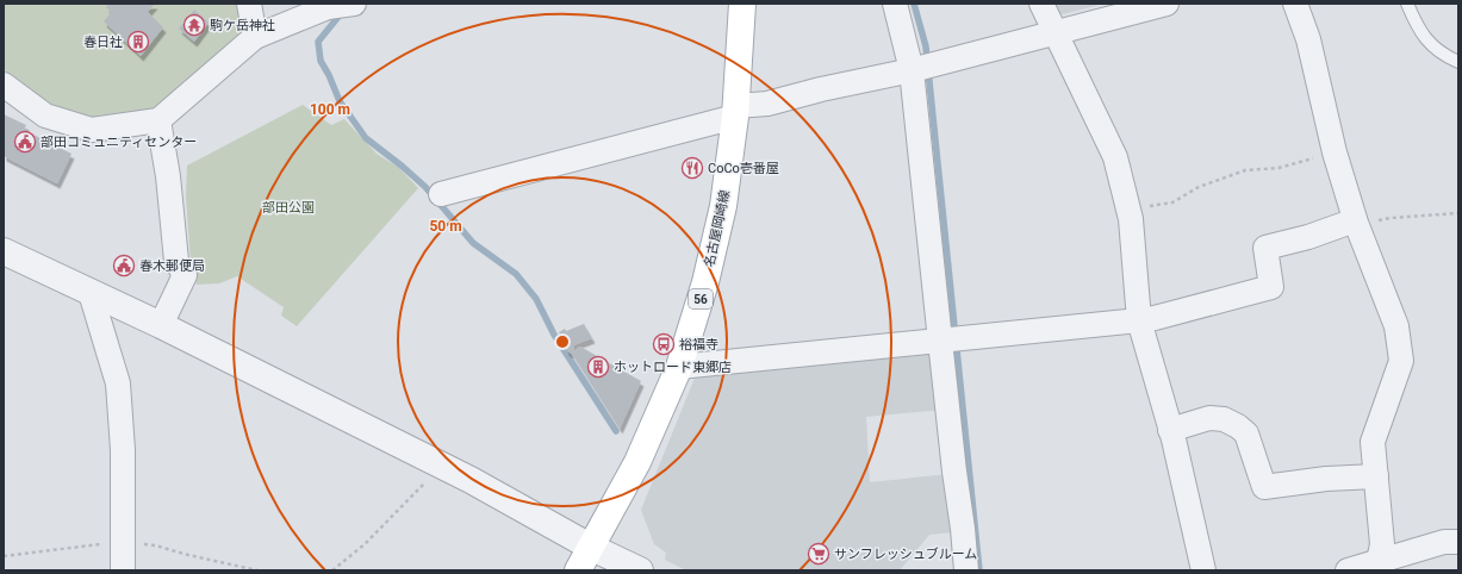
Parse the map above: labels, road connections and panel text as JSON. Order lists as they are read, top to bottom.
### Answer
{
  "streets": {
    "main road": ["名古屋岡崎線", "56"]
  },
  "parks": ["部田公園"],
  "places": {
    "temple": ["駒ケ岳神社"],
    "building": ["春日社", "ホットロード東郷店"],
    "public building": ["部田コミュニティセンター", "春木郵便局"],
    "restaurant": ["CoCo壱番屋"],
    "bus stop": ["裕福寺"],
    "supermarket": ["サンフレッシュブルーム"]
  },
  "rings": ["100 m", "50 m"]
}
